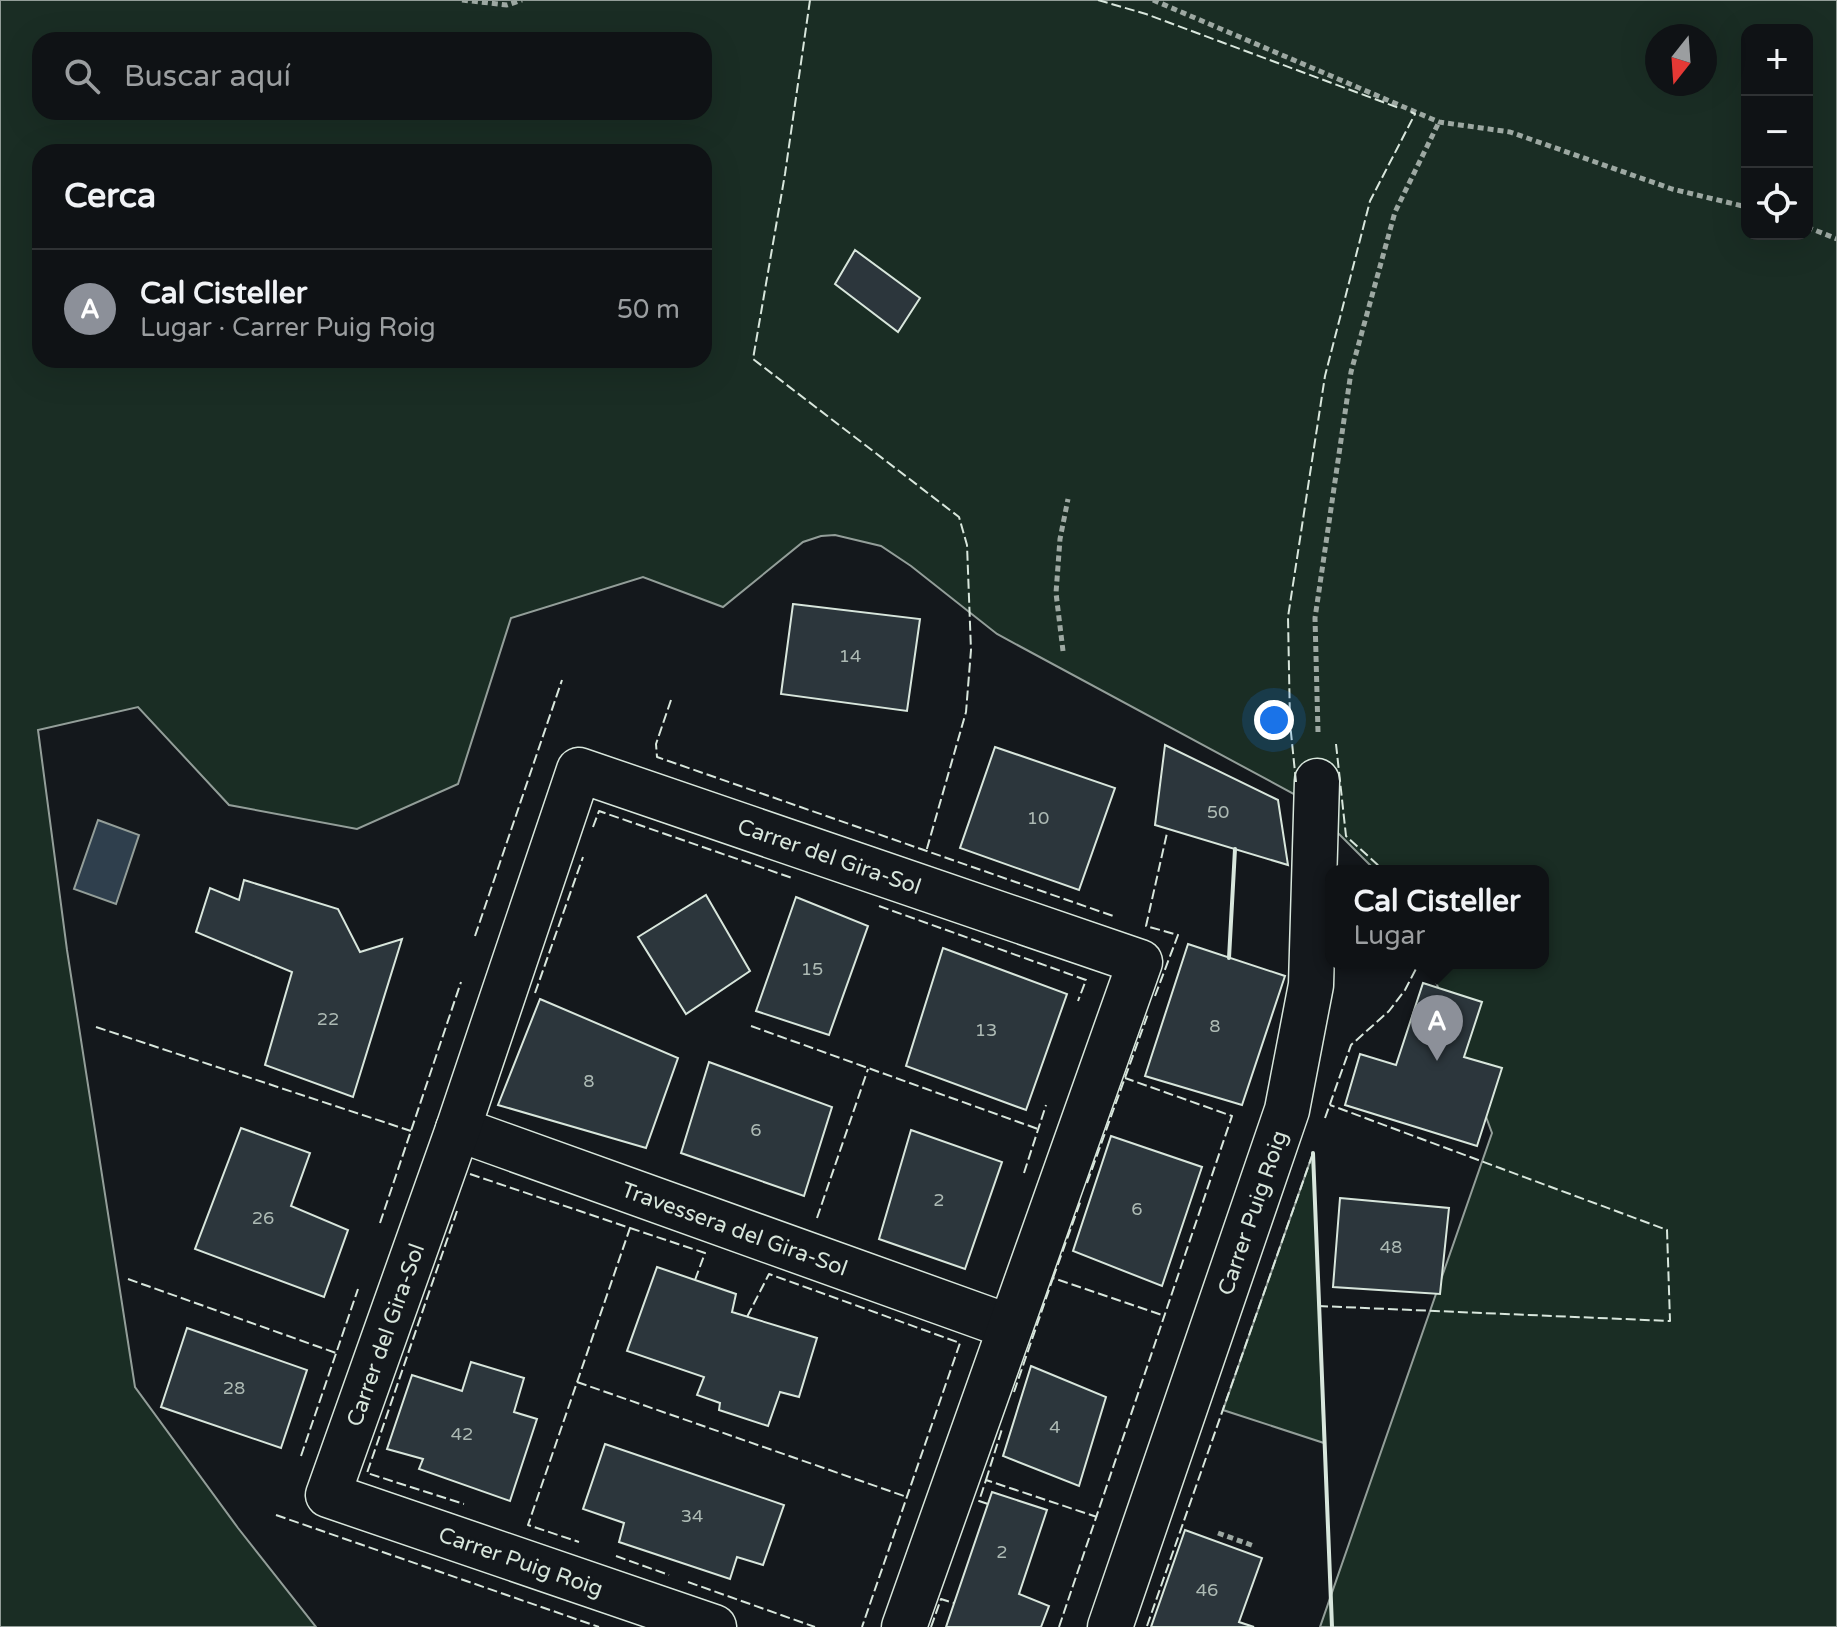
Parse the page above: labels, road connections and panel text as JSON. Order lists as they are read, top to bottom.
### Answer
{
  "streets": {
    "street": ["Carrer del Gira-Sol", "Carrer Puig Roig", "Travessera del Gira-Sol"]
  },
  "crossings": [
    ["Carrer del Gira-Sol", "Carrer Puig Roig"],
    ["Carrer del Gira-Sol", "Travessera del Gira-Sol"]
  ],
  "house_numbers": [
    "14",
    "50",
    "10",
    "15",
    "22",
    "8",
    "13",
    "8",
    "6",
    "2",
    "6",
    "26",
    "48",
    "28",
    "4",
    "42",
    "34",
    "2",
    "46"
  ],
  "north": "bottom",
  "page": {
    "map_buttons": ["+", "−"],
    "search": "Buscar aquí",
    "heading": "Cerca",
    "list": [
      {
        "mark": "A",
        "name": "Cal Cisteller",
        "note": "Lugar · Carrer Puig Roig",
        "value": "50 m"
      }
    ],
    "popup": ["Cal Cisteller", "Lugar"],
    "pins": "A"
  }
}
